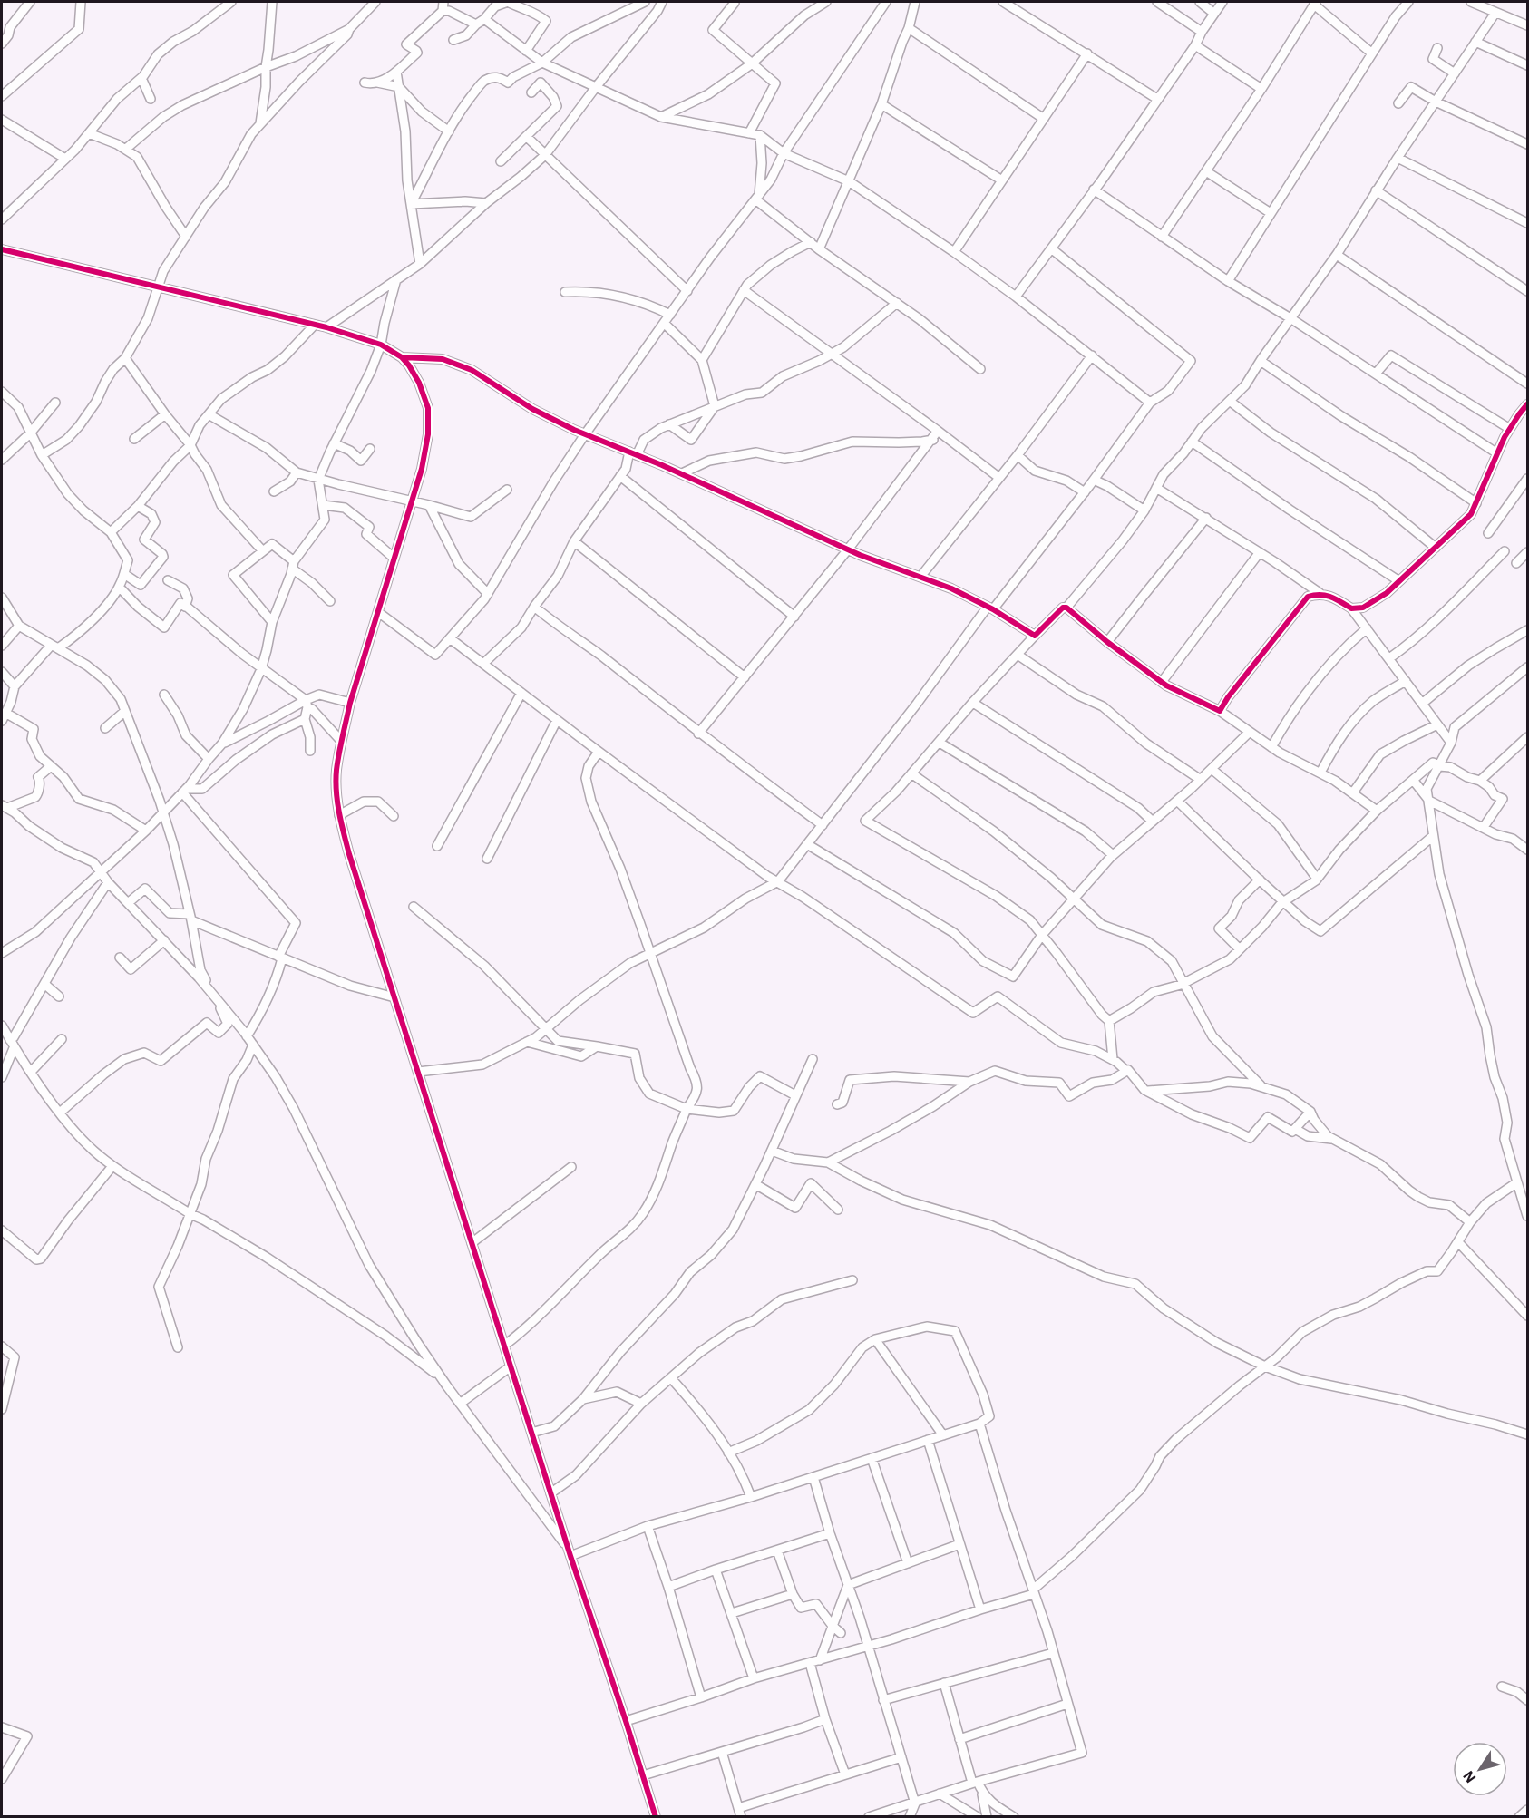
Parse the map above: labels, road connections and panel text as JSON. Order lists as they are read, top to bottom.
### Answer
{
  "north": "bottom left"
}
